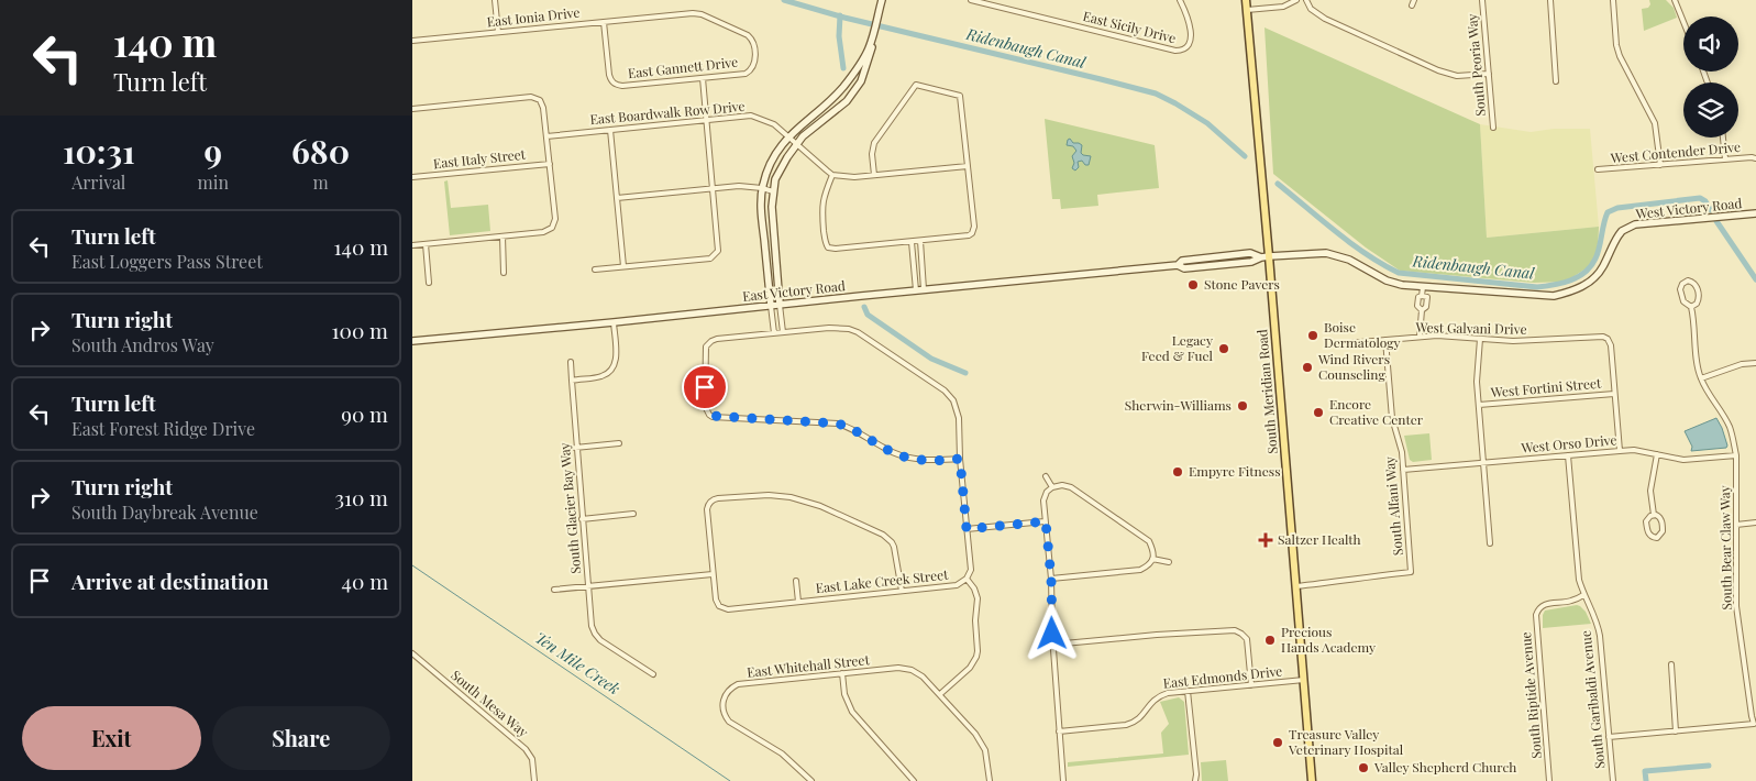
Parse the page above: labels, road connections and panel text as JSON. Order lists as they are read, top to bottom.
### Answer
{
  "streets": {
    "main road": ["West Victory Road", "East Victory Road", "South Meridian Road"],
    "street": [
      "East Ionia Drive",
      "East Sicily Drive",
      "South Peoria Way",
      "East Gannett Drive",
      "East Boardwalk Row Drive",
      "West Contender Drive",
      "East Italy Street",
      "West Galvani Drive",
      "West Fortini Street",
      "West Orso Drive",
      "South Alfani Way",
      "South Glacier Bay Way",
      "South Bear Claw Way",
      "East Lake Creek Street",
      "East Whitehall Street",
      "East Edmonds Drive",
      "South Riptide Avenue",
      "South Garibaldi Avenue",
      "South Mesa Way"
    ]
  },
  "crossings": [
    ["East Ionia Drive", "East Gannett Drive"],
    ["West Victory Road", "East Victory Road"],
    ["West Victory Road", "South Meridian Road"],
    ["East Victory Road", "South Meridian Road"],
    ["West Galvani Drive", "West Fortini Street"],
    ["West Galvani Drive", "South Alfani Way"],
    ["South Meridian Road", "South Alfani Way"],
    ["South Meridian Road", "East Edmonds Drive"],
    ["West Orso Drive", "South Alfani Way"],
    ["West Orso Drive", "South Bear Claw Way"],
    ["West Orso Drive", "South Garibaldi Avenue"],
    ["South Riptide Avenue", "South Garibaldi Avenue"]
  ],
  "water": ["Ridenbaugh Canal", "Ten Mile Creek"],
  "places": {
    "other": [
      "Stone Pavers",
      "Boise Dermatology",
      "Legacy Feed & Fuel",
      "Wind Rivers Counseling",
      "Sherwin-Williams",
      "Encore Creative Center",
      "Empyre Fitness",
      "Precious Hands Academy",
      "Treasure Valley Veterinary Hospital",
      "Valley Shepherd Church"
    ],
    "health": ["Saltzer Health"]
  },
  "page": {
    "turn": ["140 m", "Turn left"],
    "eta": [
      "10:31",
      "Arrival",
      "9",
      "min",
      "680",
      "m"
    ],
    "list": [
      {
        "name": "Turn left",
        "note": "East Loggers Pass Street",
        "value": "140 m"
      },
      {
        "name": "Turn right",
        "note": "South Andros Way",
        "value": "100 m"
      },
      {
        "name": "Turn left",
        "note": "East Forest Ridge Drive",
        "value": "90 m"
      },
      {
        "name": "Turn right",
        "note": "South Daybreak Avenue",
        "value": "310 m"
      },
      {
        "name": "Arrive at destination",
        "value": "40 m"
      }
    ],
    "buttons": ["Exit", "Share"]
  }
}
